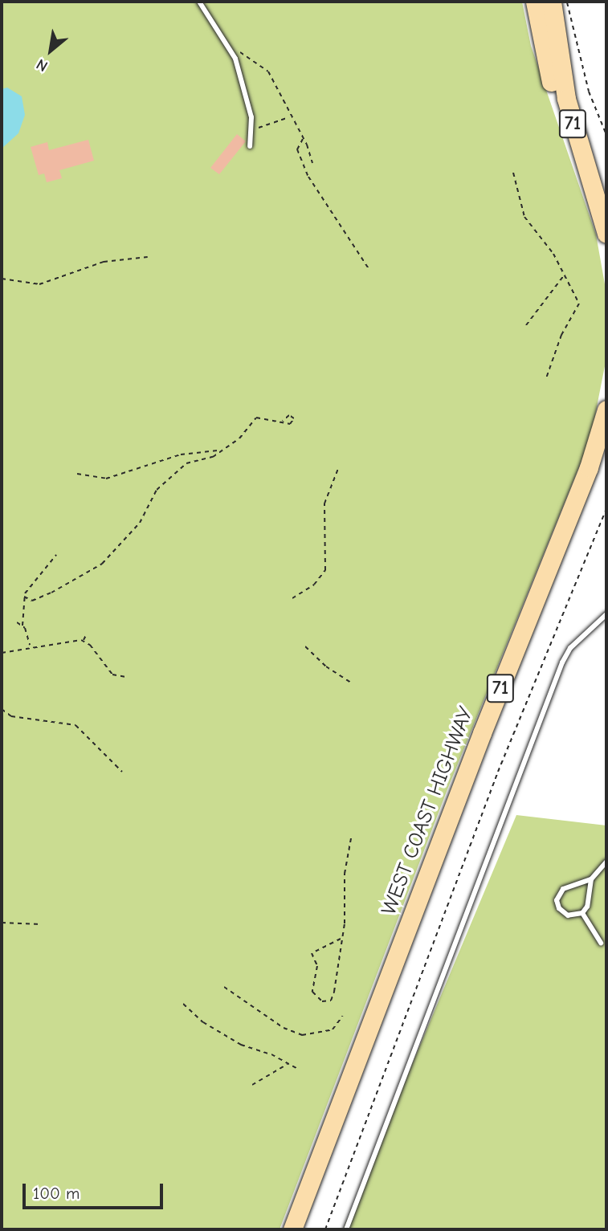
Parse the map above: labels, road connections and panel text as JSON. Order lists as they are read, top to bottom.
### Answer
{
  "streets": {
    "highway": ["71", "WEST COAST HIGHWAY"]
  },
  "scale_bar": "100 m",
  "north": "bottom left"
}
